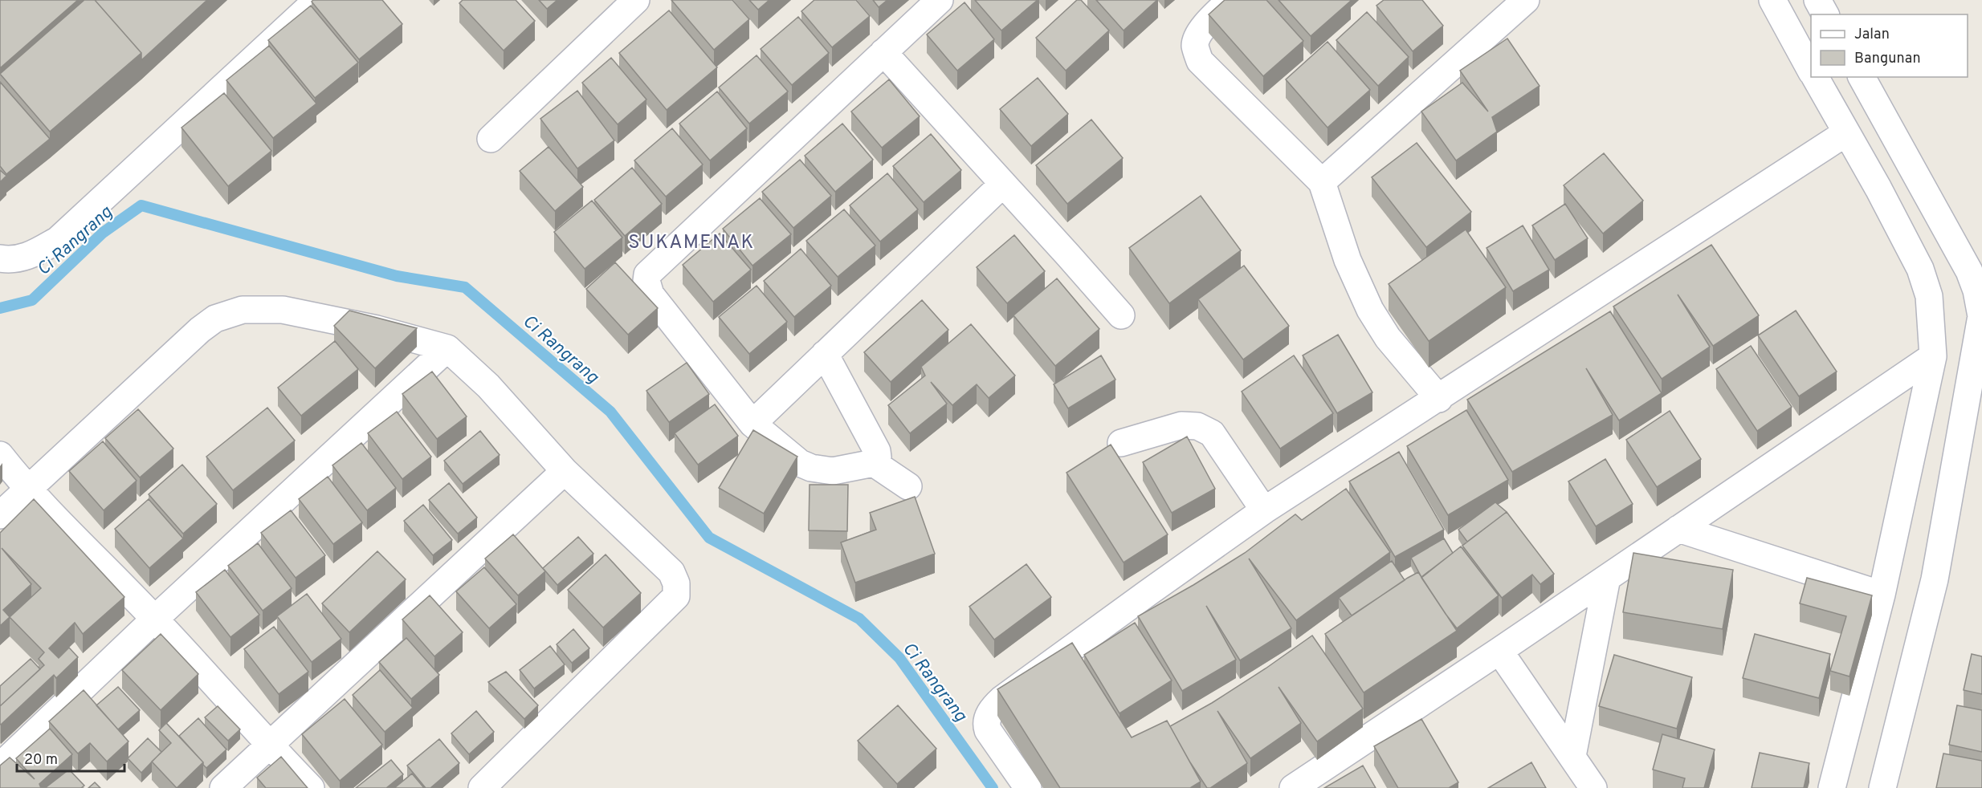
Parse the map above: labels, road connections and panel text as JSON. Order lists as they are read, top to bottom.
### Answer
{
  "districts": ["SUKAMENAK"],
  "water": ["Ci Rangrang"],
  "legend": ["Jalan", "Bangunan"],
  "scale_bar": "20 m"
}
